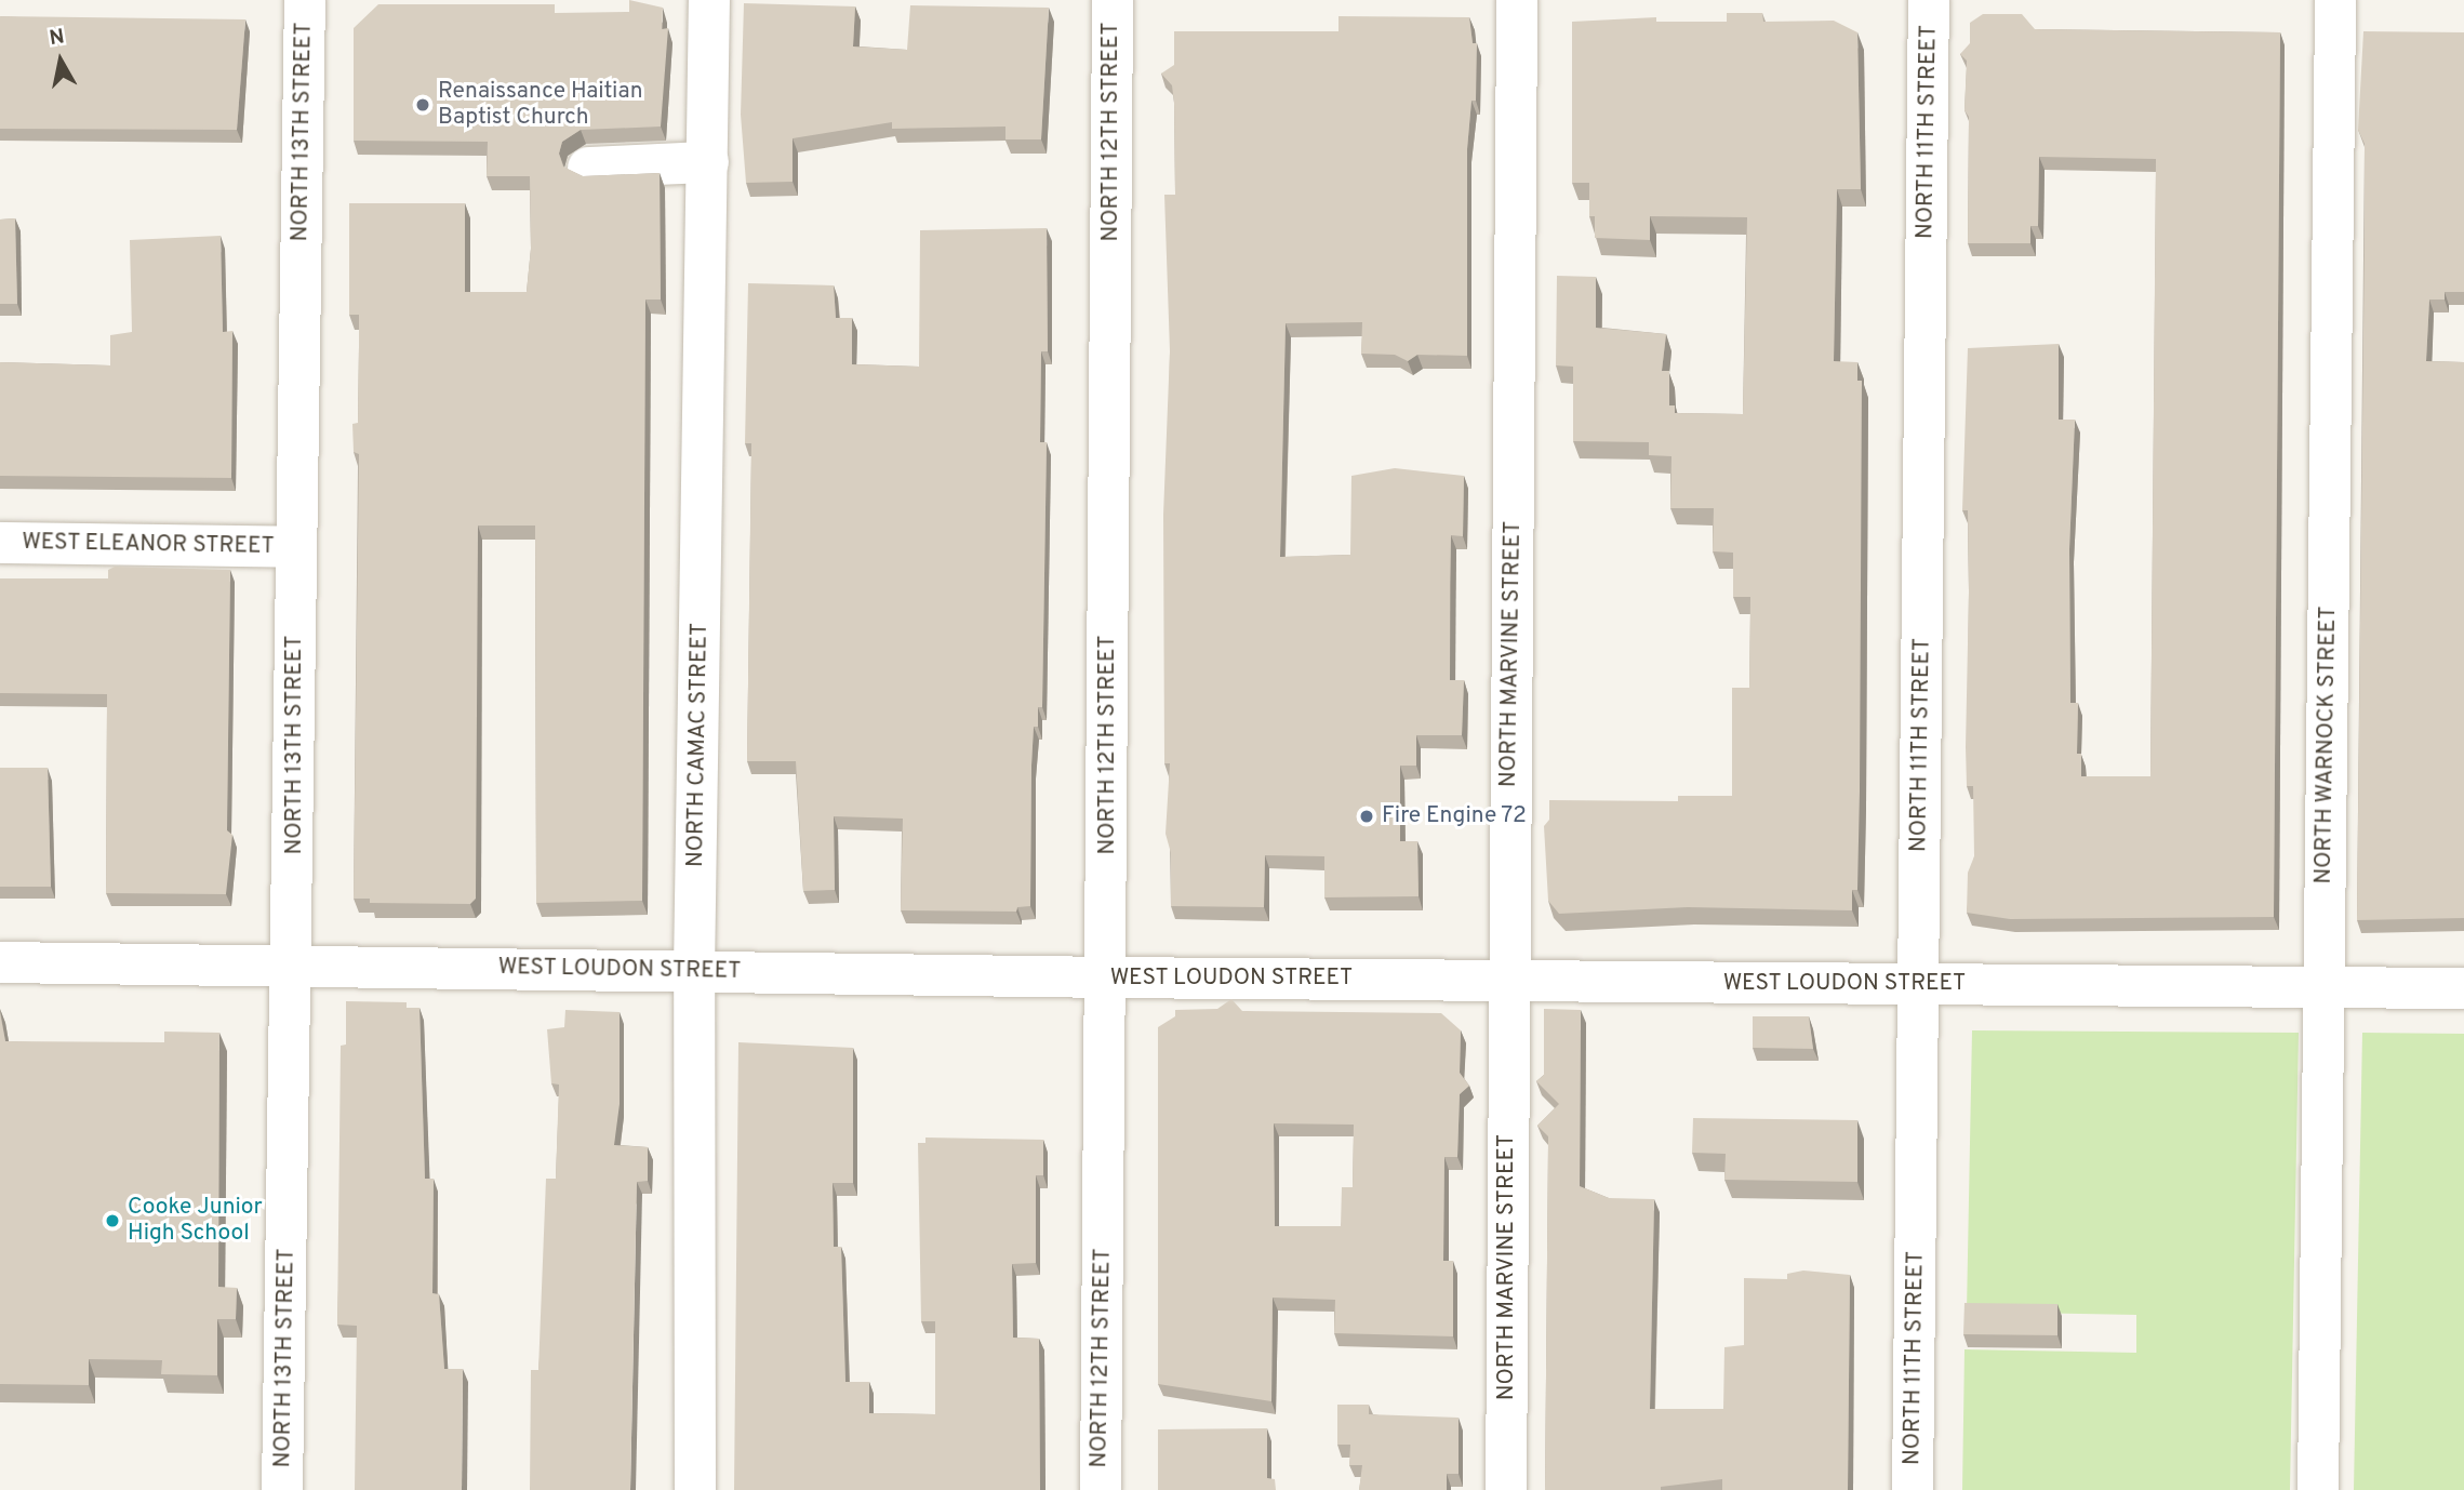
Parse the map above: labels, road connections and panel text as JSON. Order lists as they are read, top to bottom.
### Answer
{
  "streets": {
    "street": [
      "NORTH 13TH STREET",
      "NORTH 12TH STREET",
      "NORTH 11TH STREET",
      "WEST ELEANOR STREET",
      "NORTH MARVINE STREET",
      "NORTH CAMAC STREET",
      "NORTH WARNOCK STREET",
      "WEST LOUDON STREET"
    ]
  },
  "crossings": [
    ["NORTH 13TH STREET", "WEST ELEANOR STREET"],
    ["NORTH 13TH STREET", "WEST LOUDON STREET"],
    ["NORTH 12TH STREET", "WEST LOUDON STREET"],
    ["NORTH 11TH STREET", "WEST LOUDON STREET"],
    ["NORTH MARVINE STREET", "WEST LOUDON STREET"],
    ["NORTH CAMAC STREET", "WEST LOUDON STREET"],
    ["NORTH WARNOCK STREET", "WEST LOUDON STREET"]
  ],
  "places": ["Renaissance Haitian Baptist Church", "Fire Engine 72", "Cooke Junior High School"],
  "north": "top"
}
